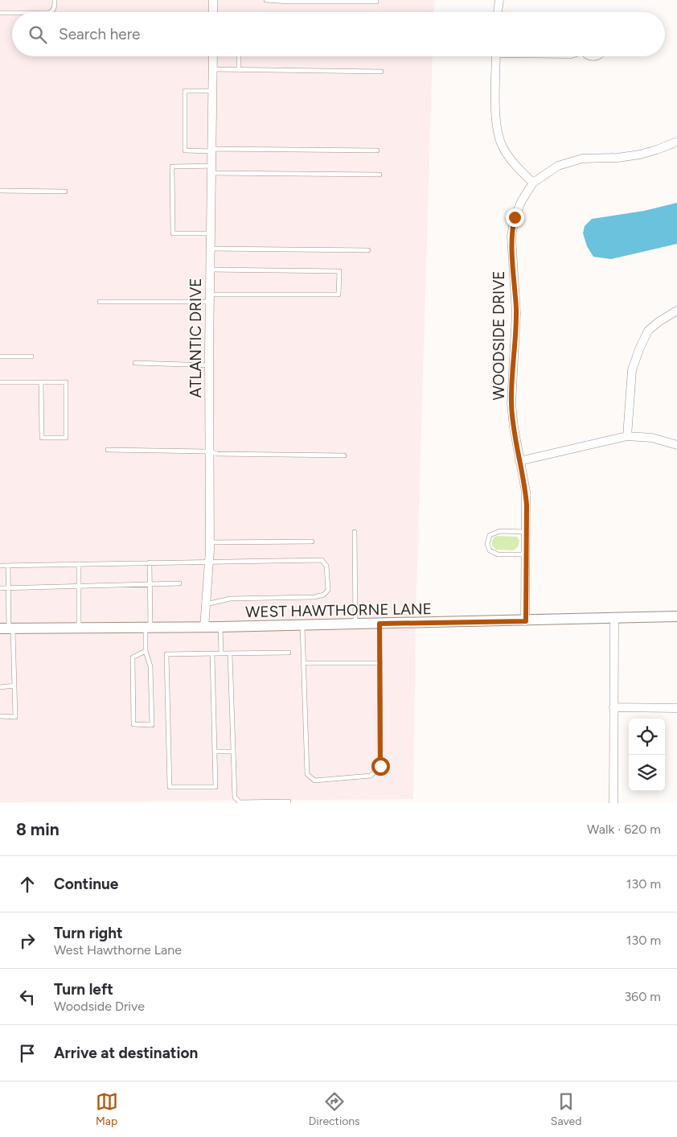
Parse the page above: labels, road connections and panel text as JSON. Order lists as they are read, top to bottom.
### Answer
{
  "streets": {
    "street": ["WOODSIDE DRIVE", "ATLANTIC DRIVE", "WEST HAWTHORNE LANE"]
  },
  "crossings": [
    ["WOODSIDE DRIVE", "WEST HAWTHORNE LANE"],
    ["ATLANTIC DRIVE", "WEST HAWTHORNE LANE"]
  ],
  "page": {
    "search": "Search here",
    "heading": ["8 min", "Walk · 620 m"],
    "list": [
      ["Continue", "130 m"],
      ["Turn right", "West Hawthorne Lane", "130 m"],
      ["Turn left", "Woodside Drive", "360 m"],
      "Arrive at destination"
    ],
    "nav": ["Map", "Directions", "Saved"]
  }
}
